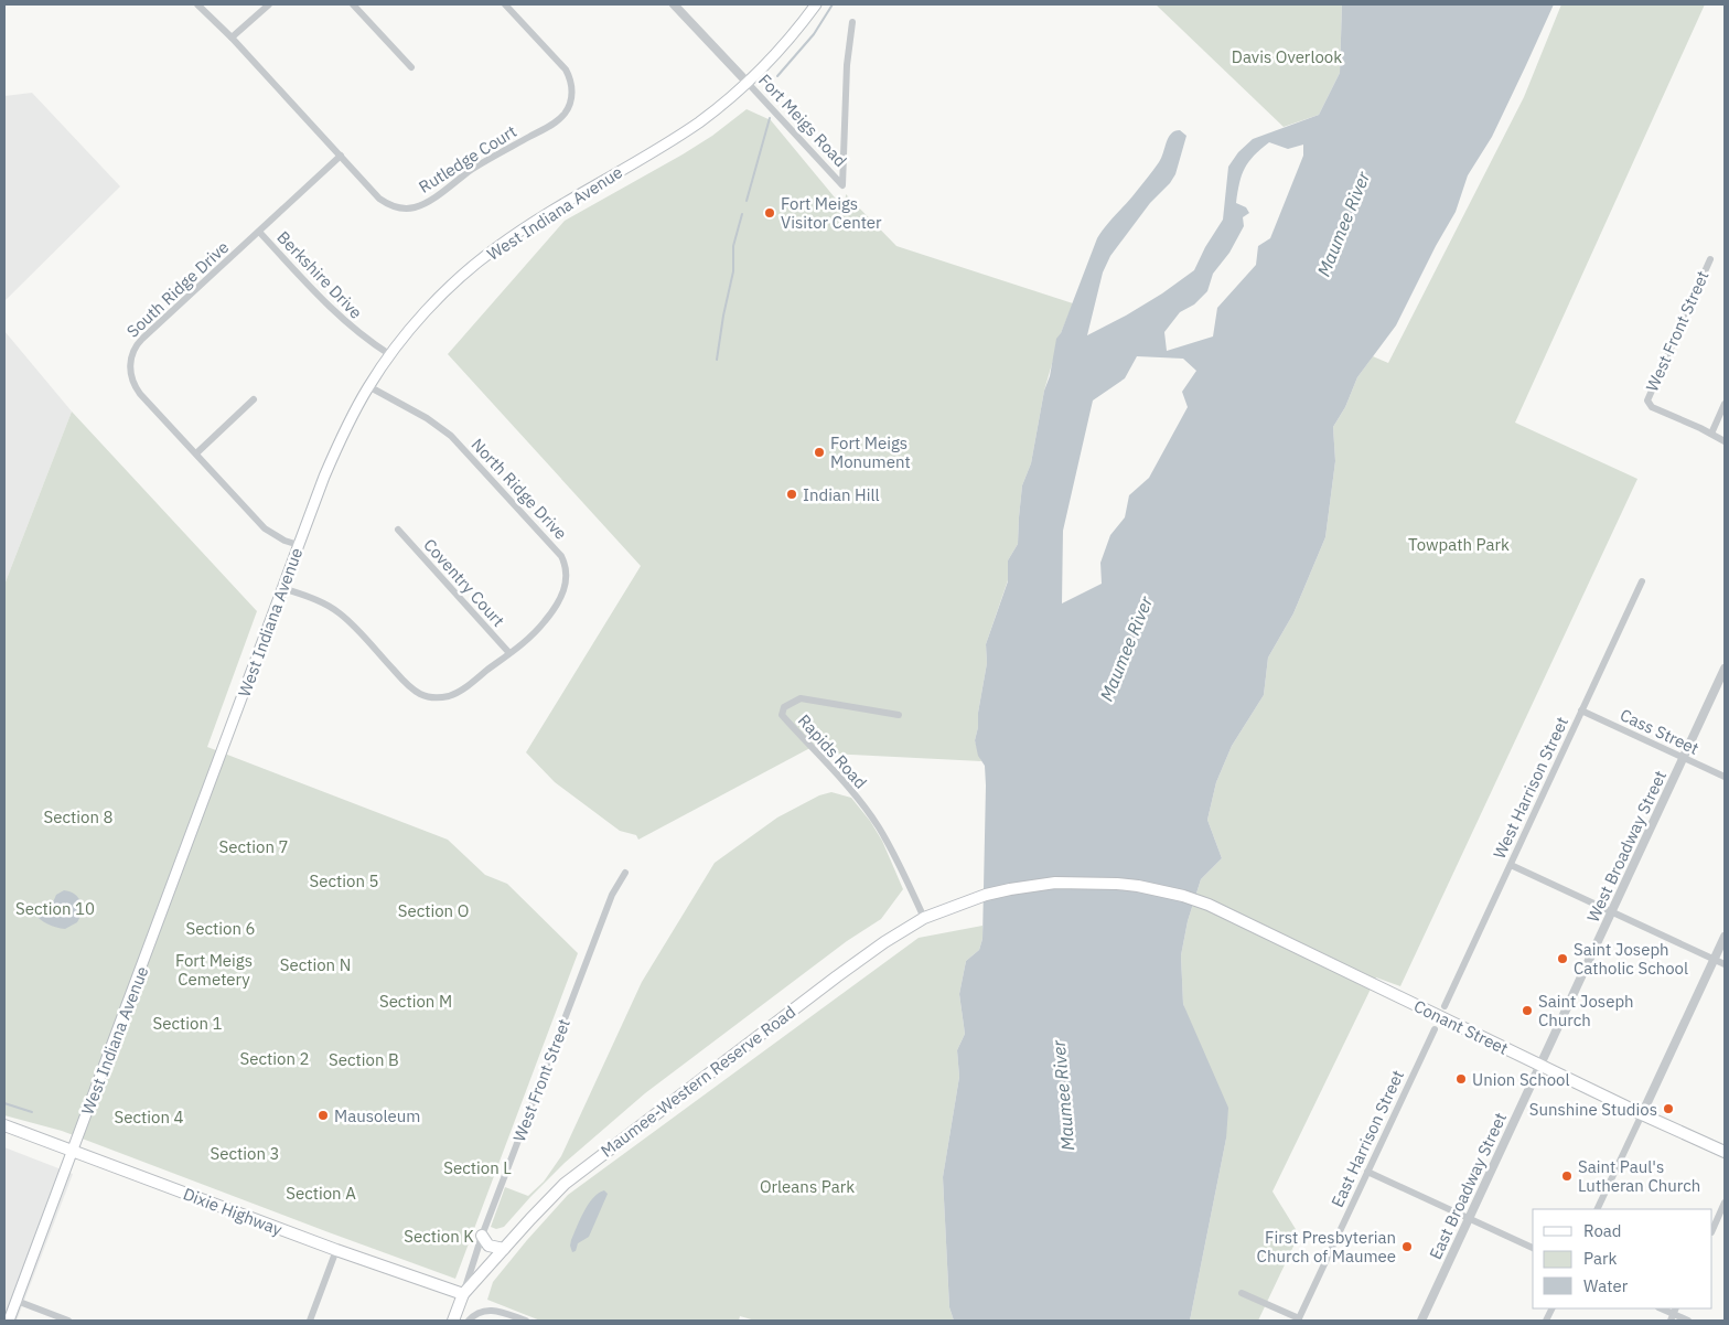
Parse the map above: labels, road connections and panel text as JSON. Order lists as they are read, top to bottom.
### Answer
{
  "streets": {
    "main road": [
      "West Indiana Avenue",
      "West Front Street",
      "Conant Street",
      "Maumee-Western Reserve Road",
      "Dixie Highway"
    ],
    "street": [
      "Fort Meigs Road",
      "Rutledge Court",
      "Berkshire Drive",
      "South Ridge Drive",
      "North Ridge Drive",
      "Coventry Court",
      "Cass Street",
      "Rapids Road",
      "West Harrison Street",
      "West Broadway Street",
      "East Harrison Street",
      "East Broadway Street"
    ]
  },
  "crossings": [
    ["Fort Meigs Road", "West Indiana Avenue"],
    ["Rutledge Court", "South Ridge Drive"],
    ["West Indiana Avenue", "Berkshire Drive"],
    ["West Indiana Avenue", "South Ridge Drive"],
    ["West Indiana Avenue", "North Ridge Drive"],
    ["West Indiana Avenue", "Dixie Highway"],
    ["Berkshire Drive", "South Ridge Drive"],
    ["West Front Street", "Maumee-Western Reserve Road"],
    ["West Front Street", "Dixie Highway"],
    ["North Ridge Drive", "Coventry Court"],
    ["Cass Street", "West Harrison Street"],
    ["Cass Street", "West Broadway Street"],
    ["Rapids Road", "Maumee-Western Reserve Road"],
    ["West Broadway Street", "Conant Street"],
    ["West Broadway Street", "East Broadway Street"],
    ["Conant Street", "Maumee-Western Reserve Road"],
    ["Conant Street", "East Broadway Street"],
    ["Maumee-Western Reserve Road", "Dixie Highway"]
  ],
  "water": ["Maumee River"],
  "parks": [
    "Davis Overlook",
    "Towpath Park",
    "Section 8",
    "Section 7",
    "Section 5",
    "Section 10",
    "Section O",
    "Section 6",
    "Fort Meigs Cemetery",
    "Section N",
    "Section M",
    "Section 1",
    "Section 2",
    "Section B",
    "Section 4",
    "Section 3",
    "Section L",
    "Orleans Park",
    "Section A",
    "Section K"
  ],
  "places": [
    "Fort Meigs Visitor Center",
    "Fort Meigs Monument",
    "Indian Hill",
    "Saint Joseph Catholic School",
    "Saint Joseph Church",
    "Union School",
    "Sunshine Studios",
    "Mausoleum",
    "Saint Paul's Lutheran Church",
    "First Presbyterian Church of Maumee"
  ],
  "legend": ["Road", "Park", "Water"]
}
